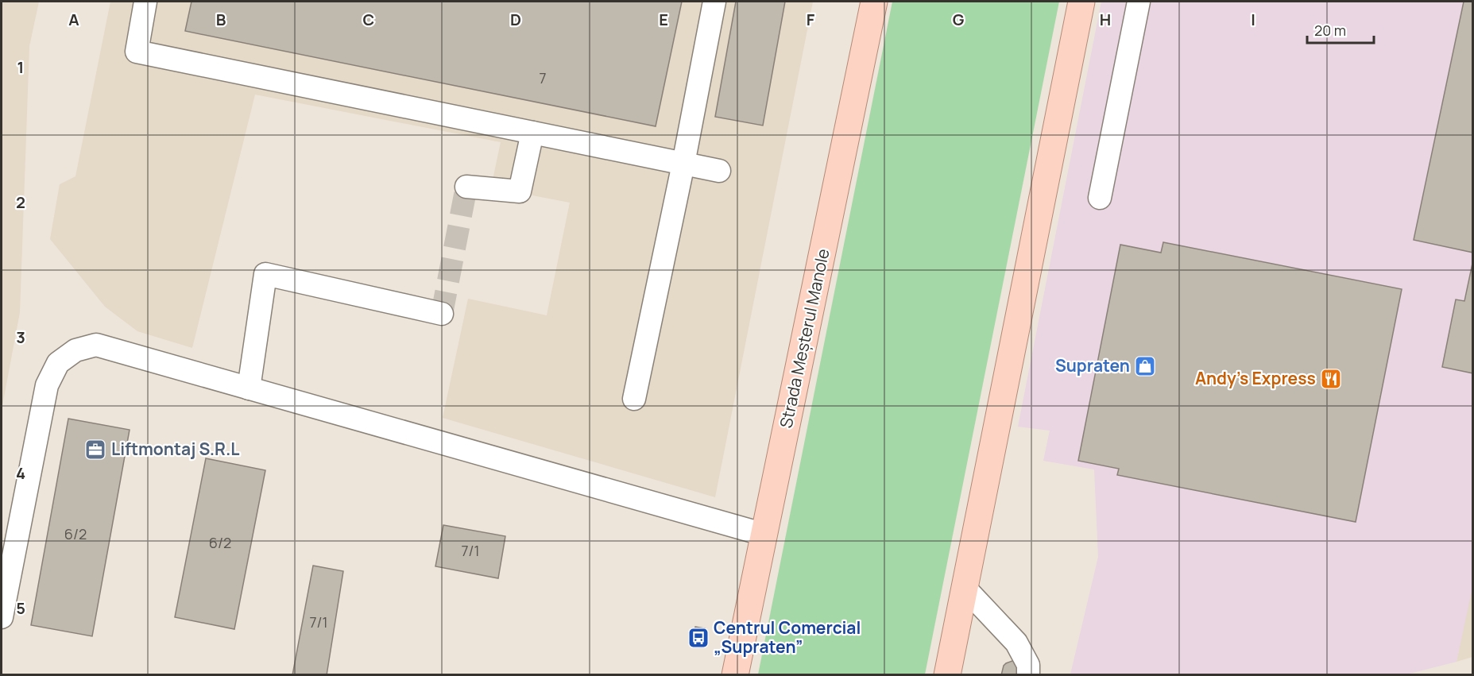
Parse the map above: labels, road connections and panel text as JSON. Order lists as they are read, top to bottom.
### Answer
{
  "streets": {
    "main road": ["Strada Meșterul Manole"]
  },
  "places": {
    "shop": ["Supraten"],
    "restaurant": ["Andy's Express"],
    "office": ["Liftmontaj S.R.L"],
    "bus stop": ["Centrul Comercial „Supraten”"]
  },
  "house_numbers": [
    "7",
    "6/2",
    "6/2",
    "7/1",
    "7/1"
  ],
  "scale_bar": "20 m",
  "grid": {
    "columns": [
      "A",
      "B",
      "C",
      "D",
      "E",
      "F",
      "G",
      "H",
      "I"
    ],
    "rows": [
      "1",
      "2",
      "3",
      "4",
      "5"
    ]
  }
}
